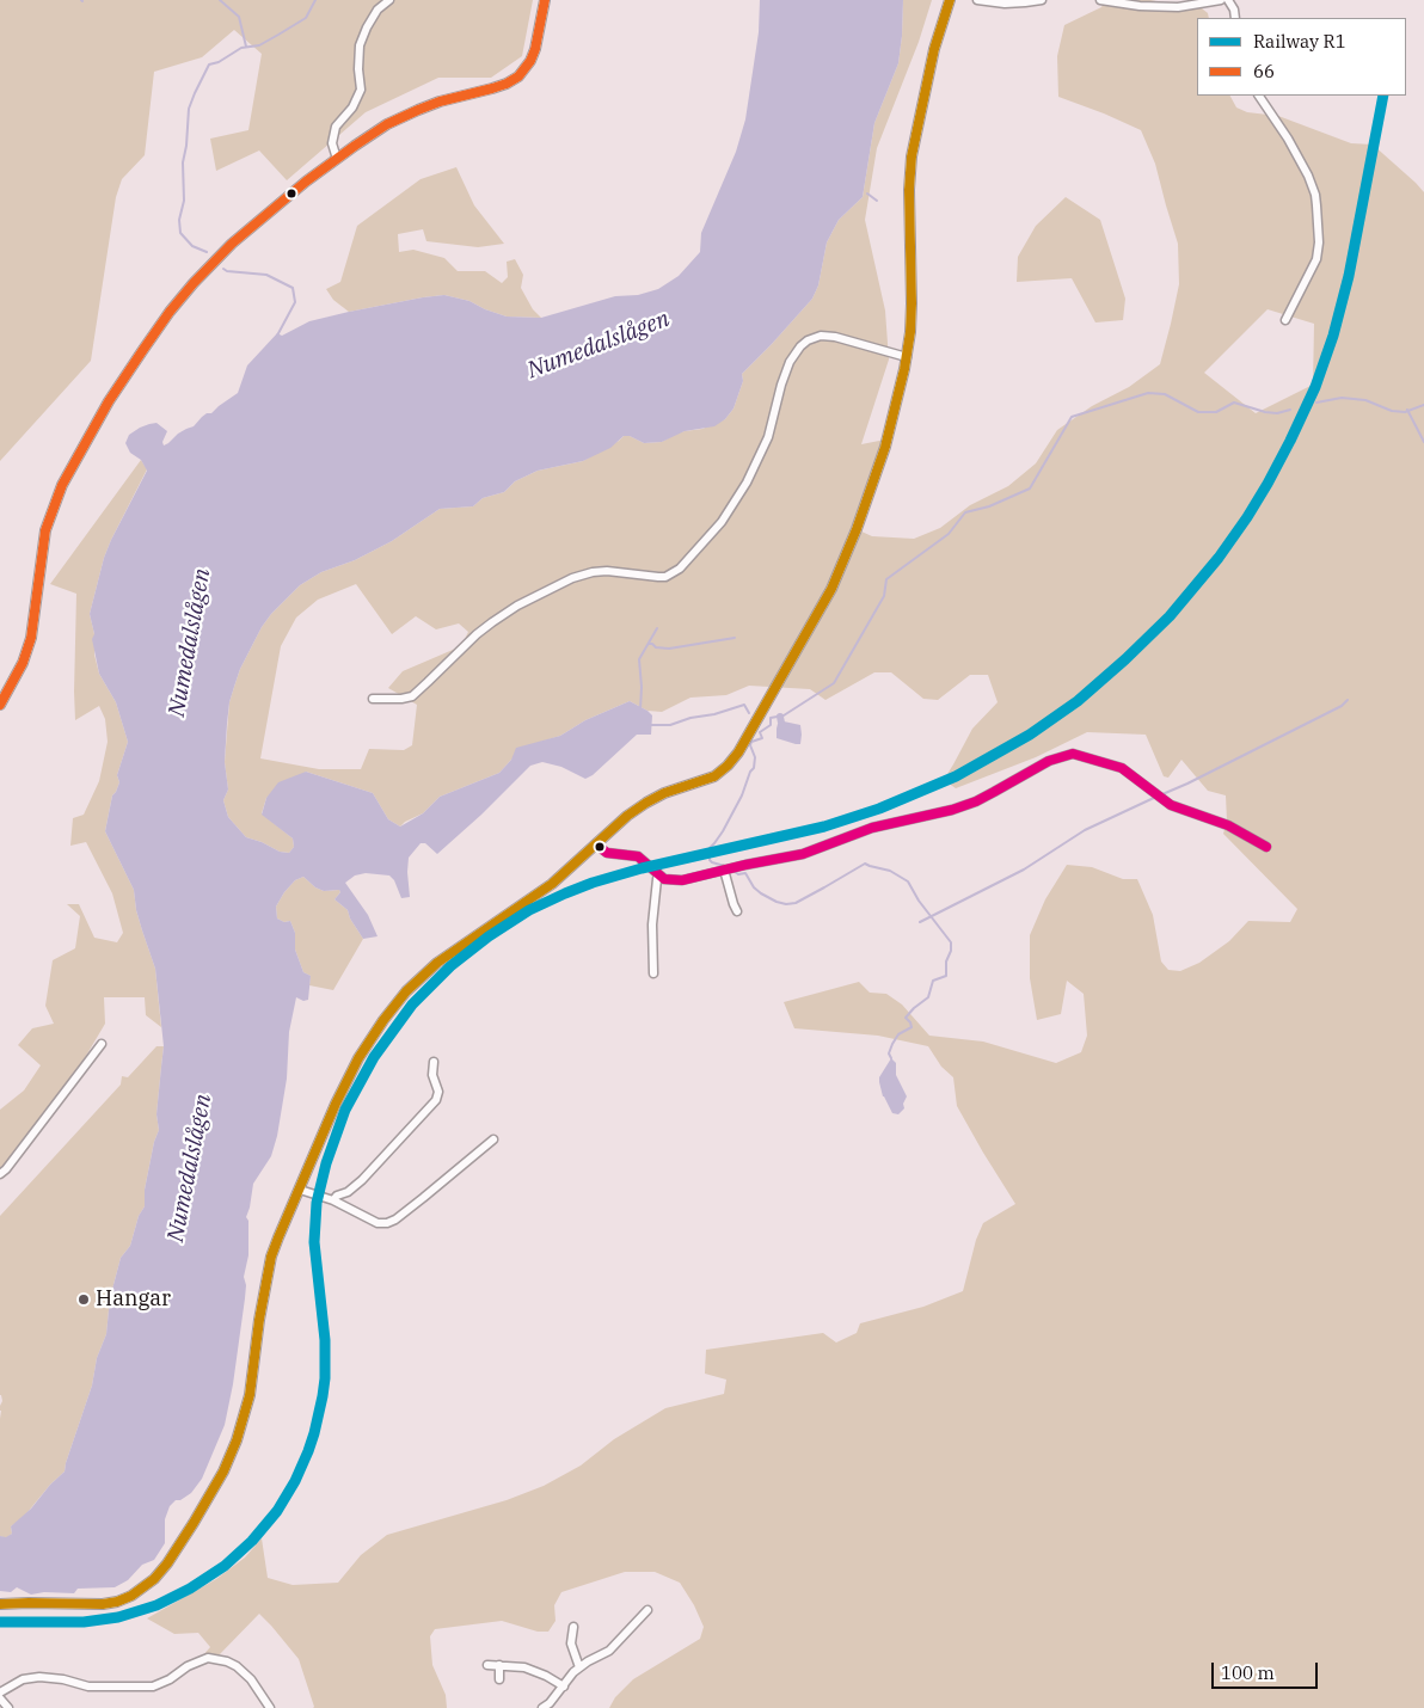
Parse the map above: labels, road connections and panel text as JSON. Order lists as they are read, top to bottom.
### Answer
{
  "water": ["Numedalslågen"],
  "places": ["Hangar"],
  "lines": ["transit line 66", "rail line R1"],
  "legend": ["Railway R1", "66"],
  "scale_bar": "100 m"
}
